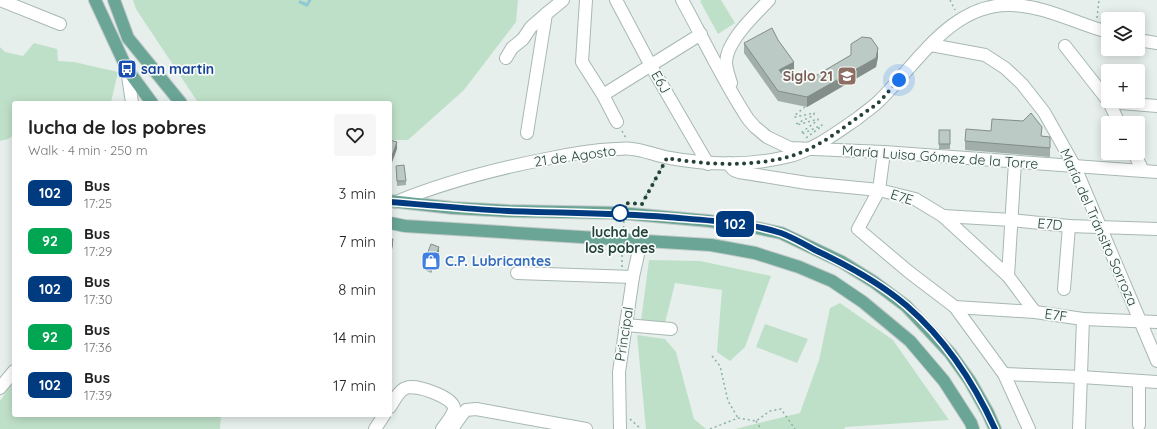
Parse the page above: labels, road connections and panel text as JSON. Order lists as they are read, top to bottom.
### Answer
{
  "streets": {
    "street": [
      "E6J",
      "21 de Agosto",
      "María Luisa Gómez de la Torre",
      "E7E",
      "E7D",
      "María del Tránsito Sorroza",
      "E7F",
      "Principal"
    ]
  },
  "crossings": [
    ["E6J", "21 de Agosto"],
    ["21 de Agosto", "María Luisa Gómez de la Torre"],
    ["21 de Agosto", "E7E"],
    ["21 de Agosto", "María del Tránsito Sorroza"],
    ["María Luisa Gómez de la Torre", "María del Tránsito Sorroza"],
    ["E7E", "E7D"],
    ["E7E", "E7F"],
    ["E7D", "María del Tránsito Sorroza"],
    ["María del Tránsito Sorroza", "E7F"]
  ],
  "places": {
    "bus stop": ["san martin"],
    "school or university": ["Siglo 21"],
    "other": ["lucha de los pobres"],
    "shop": ["C.P. Lubricantes"]
  },
  "lines": ["bus line 102"],
  "page": {
    "on_map": "102",
    "map_buttons": ["+", "−"],
    "heading": ["lucha de los pobres", "Walk · 4 min · 250 m"],
    "list": [
      {
        "mark": "102",
        "name": "Bus",
        "note": "17:25",
        "value": "3 min"
      },
      {
        "mark": "92",
        "name": "Bus",
        "note": "17:29",
        "value": "7 min"
      },
      {
        "mark": "102",
        "name": "Bus",
        "note": "17:30",
        "value": "8 min"
      },
      {
        "mark": "92",
        "name": "Bus",
        "note": "17:36",
        "value": "14 min"
      },
      {
        "mark": "102",
        "name": "Bus",
        "note": "17:39",
        "value": "17 min"
      }
    ]
  }
}
